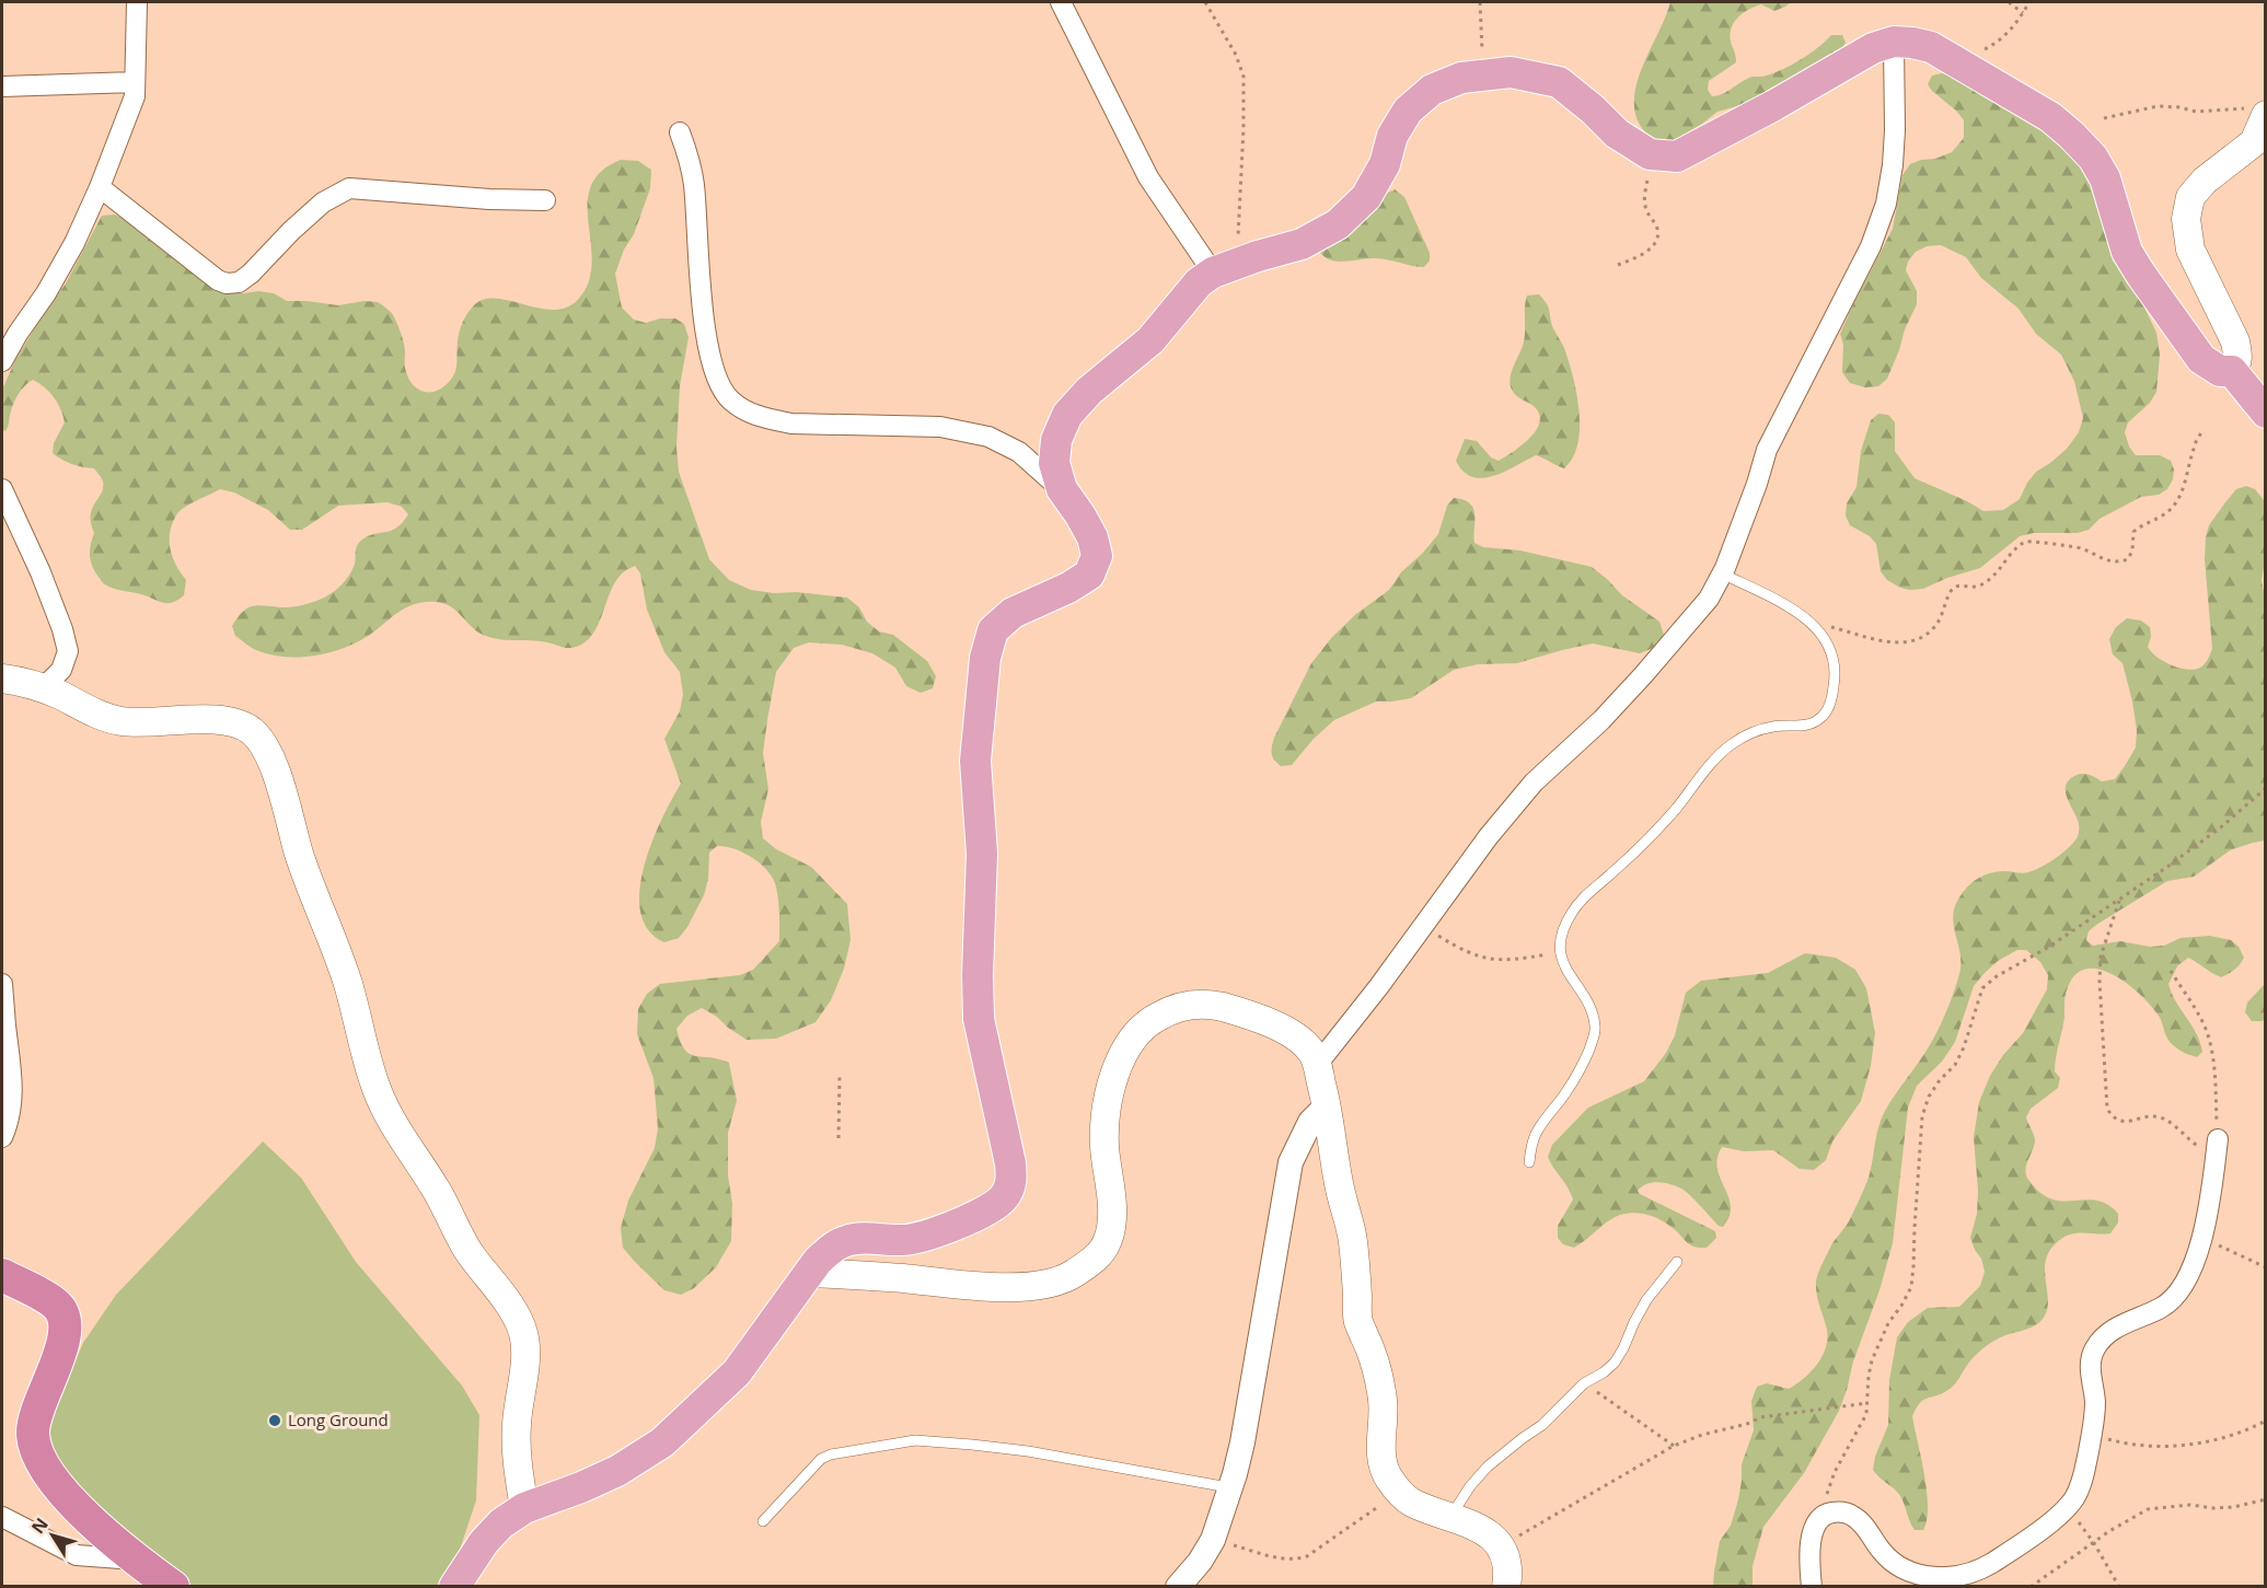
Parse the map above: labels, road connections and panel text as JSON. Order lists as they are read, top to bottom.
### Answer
{
  "places": ["Long Ground"],
  "north": "top left"
}
